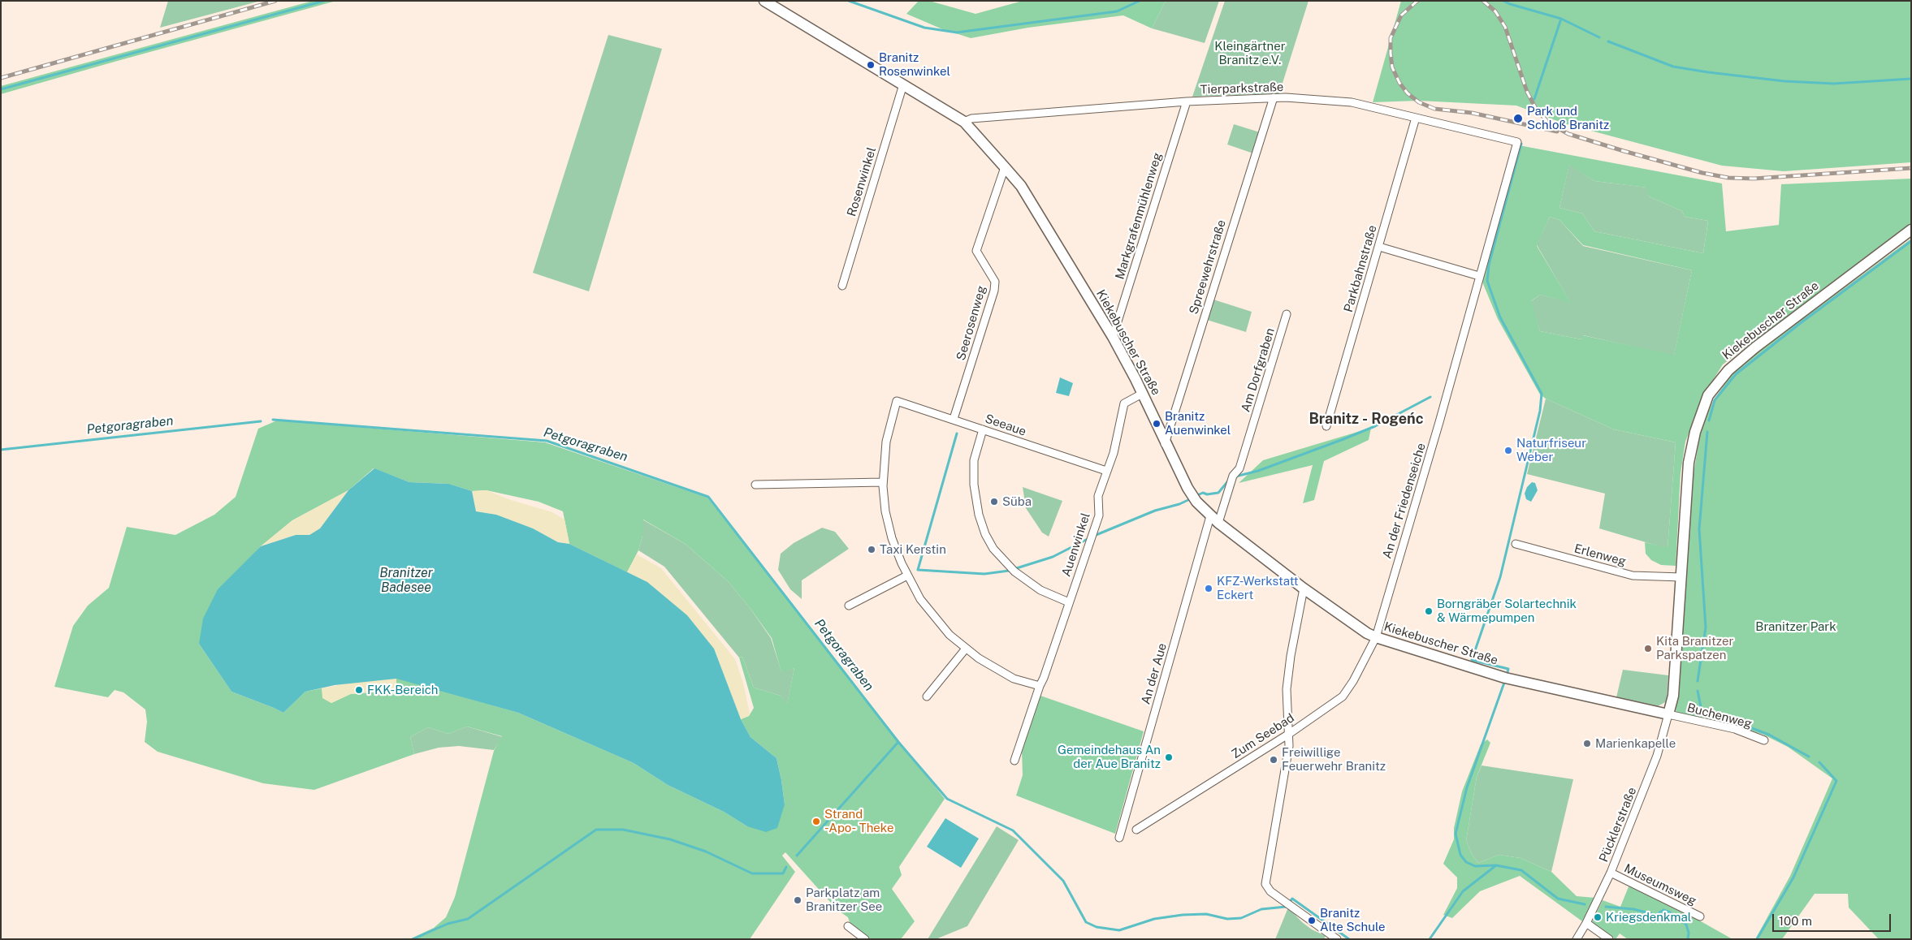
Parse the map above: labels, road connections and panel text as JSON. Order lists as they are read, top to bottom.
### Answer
{
  "streets": {
    "street": [
      "Tierparkstraße",
      "Rosenwinkel",
      "Markgrafenmühlenweg",
      "Spreewehrstraße",
      "Parkbahnstraße",
      "Kiekebuscher Straße",
      "Seerosenweg",
      "Am Dorfgraben",
      "Seeaue",
      "An der Friedenseiche",
      "Auenwinkel",
      "Erlenweg",
      "An der Aue",
      "Buchenweg",
      "Zum Seebad",
      "Pücklerstraße",
      "Museumsweg"
    ]
  },
  "crossings": [
    ["Tierparkstraße", "Markgrafenmühlenweg"],
    ["Tierparkstraße", "Spreewehrstraße"],
    ["Tierparkstraße", "Parkbahnstraße"],
    ["Tierparkstraße", "Kiekebuscher Straße"],
    ["Tierparkstraße", "An der Friedenseiche"],
    ["Rosenwinkel", "Kiekebuscher Straße"],
    ["Markgrafenmühlenweg", "Kiekebuscher Straße"],
    ["Spreewehrstraße", "Kiekebuscher Straße"],
    ["Kiekebuscher Straße", "Seerosenweg"],
    ["Kiekebuscher Straße", "Am Dorfgraben"],
    ["Kiekebuscher Straße", "An der Friedenseiche"],
    ["Kiekebuscher Straße", "Auenwinkel"],
    ["Kiekebuscher Straße", "Erlenweg"],
    ["Kiekebuscher Straße", "An der Aue"],
    ["Kiekebuscher Straße", "Buchenweg"],
    ["Kiekebuscher Straße", "Zum Seebad"],
    ["Kiekebuscher Straße", "Pücklerstraße"],
    ["Seerosenweg", "Seeaue"],
    ["Am Dorfgraben", "An der Aue"],
    ["Seeaue", "Auenwinkel"],
    ["An der Friedenseiche", "Zum Seebad"],
    ["Buchenweg", "Pücklerstraße"],
    ["Pücklerstraße", "Museumsweg"]
  ],
  "districts": ["Branitz - Rogeńc"],
  "water": ["Petgoragraben", "Branitzer Badesee"],
  "parks": ["Kleingärtner Branitz e.V.", "Branitzer Park"],
  "places": [
    "Branitz Rosenwinkel",
    "Park und Schloß Branitz",
    "Branitz Auenwinkel",
    "Naturfriseur Weber",
    "Süba",
    "Taxi Kerstin",
    "KFZ-Werkstatt Eckert",
    "Borngräber Solartechnik & Wärmepumpen",
    "Kita Branitzer Parkspatzen",
    "FKK-Bereich",
    "Marienkapelle",
    "Gemeindehaus An der Aue Branitz",
    "Freiwillige Feuerwehr Branitz",
    "Strand -Apo- Theke",
    "Parkplatz am Branitzer See",
    "Kriegsdenkmal",
    "Branitz Alte Schule"
  ],
  "scale_bar": "100 m"
}
